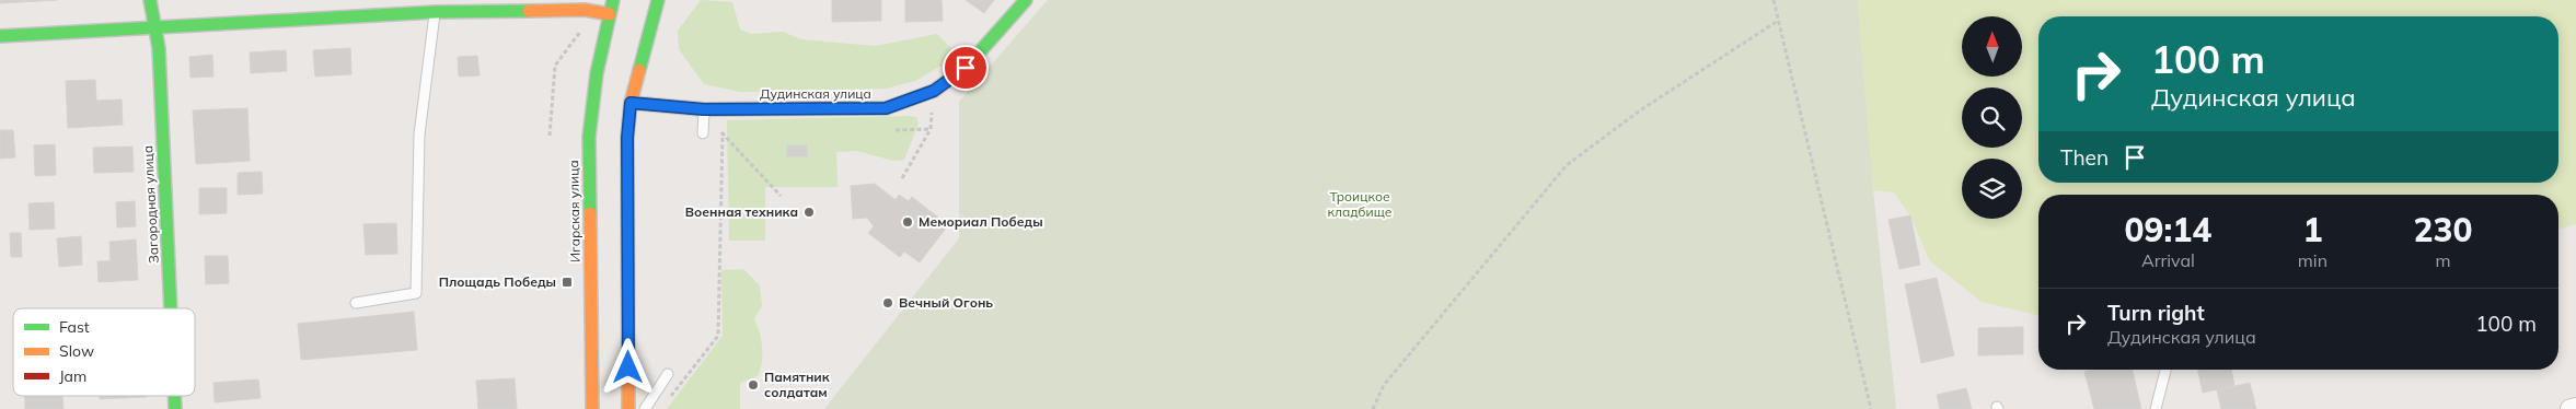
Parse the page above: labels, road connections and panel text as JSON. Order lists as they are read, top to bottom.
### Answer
{
  "streets": {
    "street": ["Дудинская улица", "Загородная улица", "Игарская улица"]
  },
  "parks": ["Троицкое кладбище"],
  "places": {
    "other": [
      "Военная техника",
      "Мемориал Победы",
      "Вечный Огонь",
      "Памятник солдатам"
    ],
    "transit": ["Площадь Победы"]
  },
  "legend": ["Fast", "Slow", "Jam"],
  "north": "top",
  "page": {
    "turn": ["100 m", "Дудинская улица"],
    "then": "Then",
    "eta": [
      "09:14",
      "Arrival",
      "1",
      "min",
      "230",
      "m"
    ],
    "list": [
      {
        "name": "Turn right",
        "note": "Дудинская улица",
        "value": "100 m"
      }
    ]
  }
}
